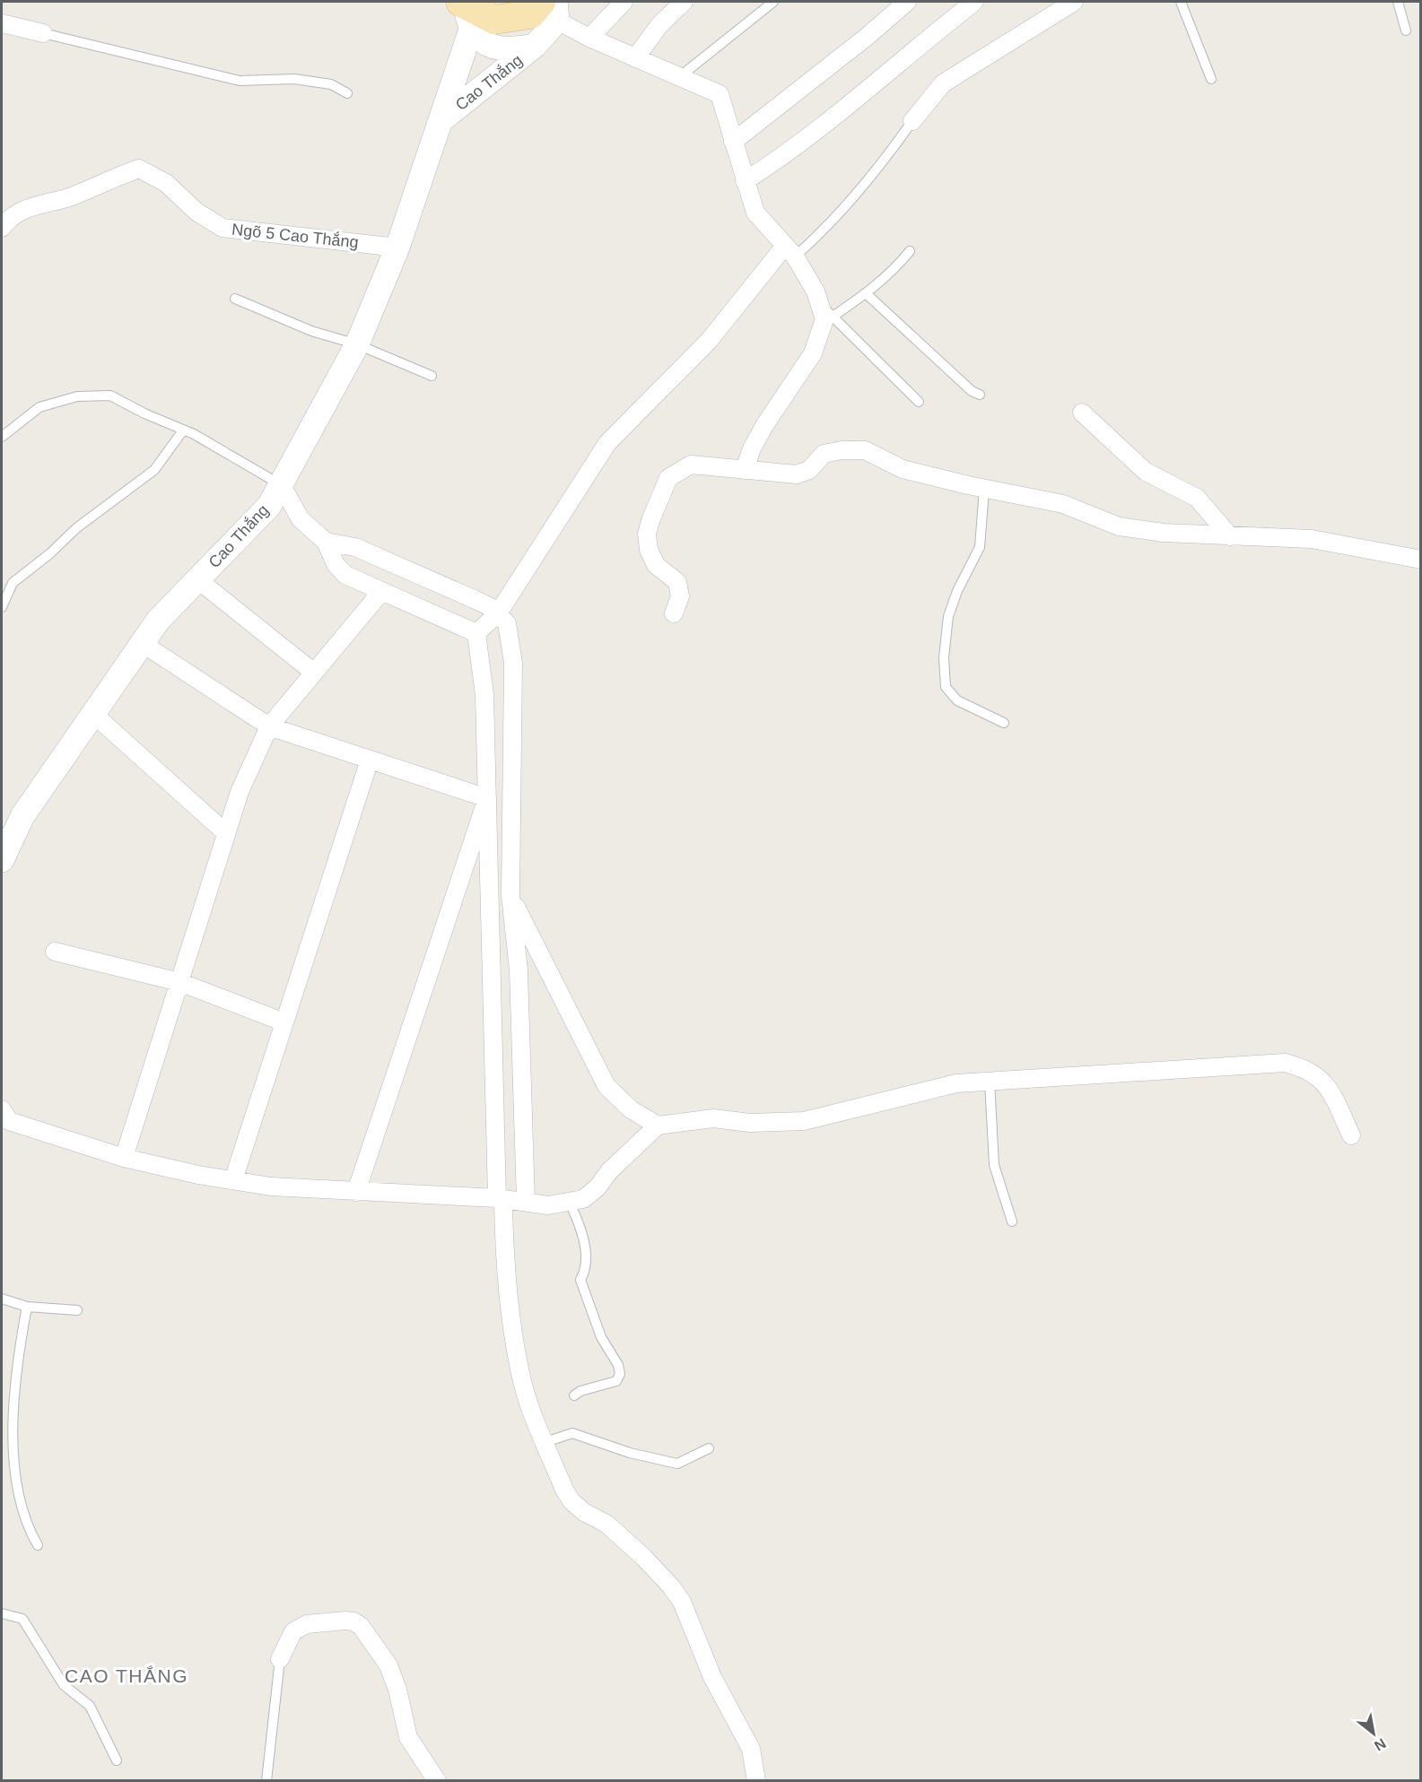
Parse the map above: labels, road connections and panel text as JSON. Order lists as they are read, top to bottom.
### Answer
{
  "streets": {
    "main road": ["Cao Thắng"],
    "street": ["Ngõ 5 Cao Thắng"]
  },
  "crossings": [
    ["Cao Thắng", "Ngõ 5 Cao Thắng"]
  ],
  "districts": ["CAO THẮNG"],
  "north": "bottom right"
}
